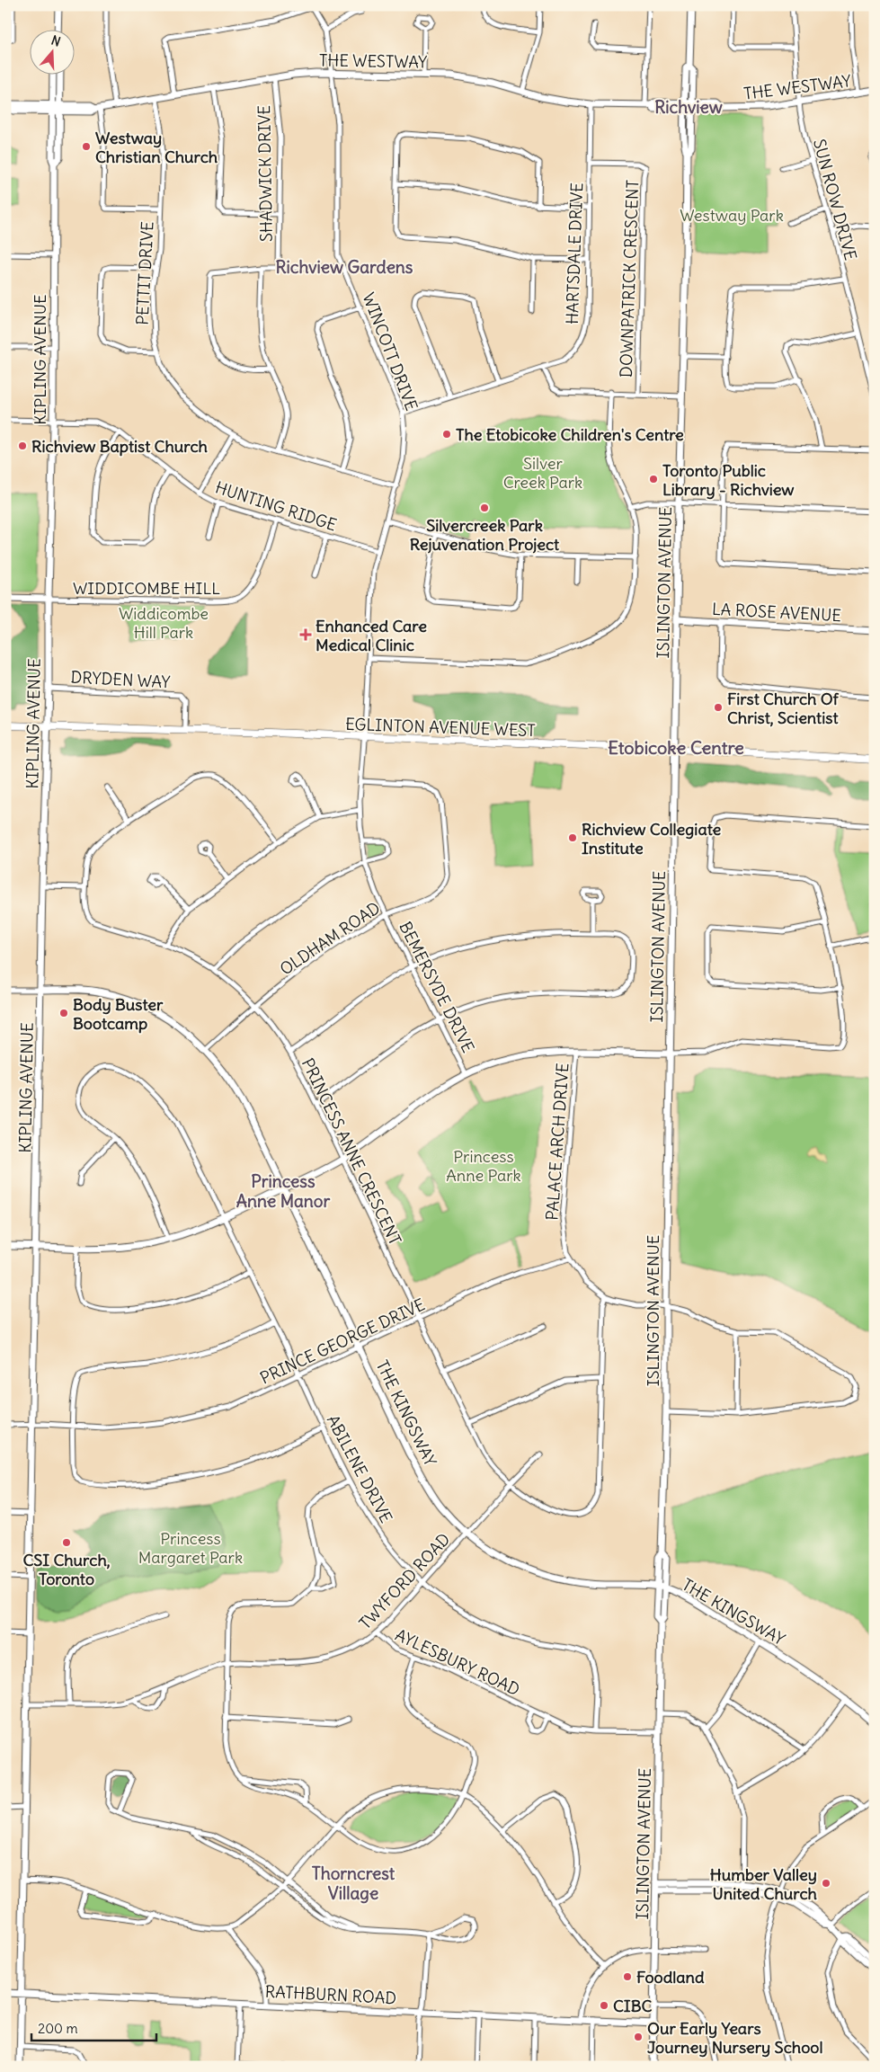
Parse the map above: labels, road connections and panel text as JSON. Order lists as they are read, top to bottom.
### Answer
{
  "streets": {
    "main road": [
      "THE WESTWAY",
      "KIPLING AVENUE",
      "ISLINGTON AVENUE",
      "LA ROSE AVENUE",
      "EGLINTON AVENUE WEST",
      "THE KINGSWAY",
      "RATHBURN ROAD"
    ],
    "street": [
      "SHADWICK DRIVE",
      "SUN ROW DRIVE",
      "HARTSDALE DRIVE",
      "PETTIT DRIVE",
      "DOWNPATRICK CRESCENT",
      "WINCOTT DRIVE",
      "HUNTING RIDGE",
      "WIDDICOMBE HILL",
      "DRYDEN WAY",
      "OLDHAM ROAD",
      "BEMERSYDE DRIVE",
      "PALACE ARCH DRIVE",
      "PRINCESS ANNE CRESCENT",
      "PRINCE GEORGE DRIVE",
      "ABILENE DRIVE",
      "TWYFORD ROAD",
      "AYLESBURY ROAD"
    ]
  },
  "crossings": [
    ["THE WESTWAY", "SHADWICK DRIVE"],
    ["THE WESTWAY", "SUN ROW DRIVE"],
    ["THE WESTWAY", "HARTSDALE DRIVE"],
    ["THE WESTWAY", "PETTIT DRIVE"],
    ["THE WESTWAY", "WINCOTT DRIVE"],
    ["THE WESTWAY", "KIPLING AVENUE"],
    ["THE WESTWAY", "ISLINGTON AVENUE"],
    ["HARTSDALE DRIVE", "DOWNPATRICK CRESCENT"],
    ["HARTSDALE DRIVE", "WINCOTT DRIVE"],
    ["PETTIT DRIVE", "WINCOTT DRIVE"],
    ["WINCOTT DRIVE", "HUNTING RIDGE"],
    ["WINCOTT DRIVE", "EGLINTON AVENUE WEST"],
    ["WINCOTT DRIVE", "BEMERSYDE DRIVE"],
    ["KIPLING AVENUE", "HUNTING RIDGE"],
    ["KIPLING AVENUE", "WIDDICOMBE HILL"],
    ["KIPLING AVENUE", "DRYDEN WAY"],
    ["KIPLING AVENUE", "EGLINTON AVENUE WEST"],
    ["KIPLING AVENUE", "PRINCE GEORGE DRIVE"],
    ["KIPLING AVENUE", "THE KINGSWAY"],
    ["KIPLING AVENUE", "TWYFORD ROAD"],
    ["KIPLING AVENUE", "RATHBURN ROAD"],
    ["HUNTING RIDGE", "WIDDICOMBE HILL"],
    ["ISLINGTON AVENUE", "LA ROSE AVENUE"],
    ["ISLINGTON AVENUE", "EGLINTON AVENUE WEST"],
    ["ISLINGTON AVENUE", "THE KINGSWAY"],
    ["ISLINGTON AVENUE", "AYLESBURY ROAD"],
    ["ISLINGTON AVENUE", "RATHBURN ROAD"],
    ["DRYDEN WAY", "EGLINTON AVENUE WEST"],
    ["EGLINTON AVENUE WEST", "BEMERSYDE DRIVE"],
    ["OLDHAM ROAD", "BEMERSYDE DRIVE"],
    ["OLDHAM ROAD", "PRINCESS ANNE CRESCENT"],
    ["OLDHAM ROAD", "THE KINGSWAY"],
    ["PALACE ARCH DRIVE", "PRINCE GEORGE DRIVE"],
    ["PRINCESS ANNE CRESCENT", "PRINCE GEORGE DRIVE"],
    ["PRINCESS ANNE CRESCENT", "TWYFORD ROAD"],
    ["PRINCE GEORGE DRIVE", "THE KINGSWAY"],
    ["PRINCE GEORGE DRIVE", "ABILENE DRIVE"],
    ["THE KINGSWAY", "TWYFORD ROAD"],
    ["ABILENE DRIVE", "TWYFORD ROAD"],
    ["ABILENE DRIVE", "AYLESBURY ROAD"],
    ["TWYFORD ROAD", "AYLESBURY ROAD"]
  ],
  "districts": [
    "Richview",
    "Richview Gardens",
    "Etobicoke Centre",
    "Princess Anne Manor",
    "Thorncrest Village"
  ],
  "parks": [
    "Westway Park",
    "Silver Creek Park",
    "Widdicombe Hill Park",
    "Princess Anne Park",
    "Princess Margaret Park"
  ],
  "places": {
    "other": [
      "Westway Christian Church",
      "The Etobicoke Children's Centre",
      "Richview Baptist Church",
      "Toronto Public Library - Richview",
      "Silvercreek Park Rejuvenation Project",
      "First Church Of Christ, Scientist",
      "Richview Collegiate Institute",
      "Body Buster Bootcamp",
      "CSI Church, Toronto",
      "Humber Valley United Church",
      "Foodland",
      "CIBC",
      "Our Early Years Journey Nursery School"
    ],
    "health": ["Enhanced Care Medical Clinic"]
  },
  "scale_bar": "200 m",
  "north": "top"
}
